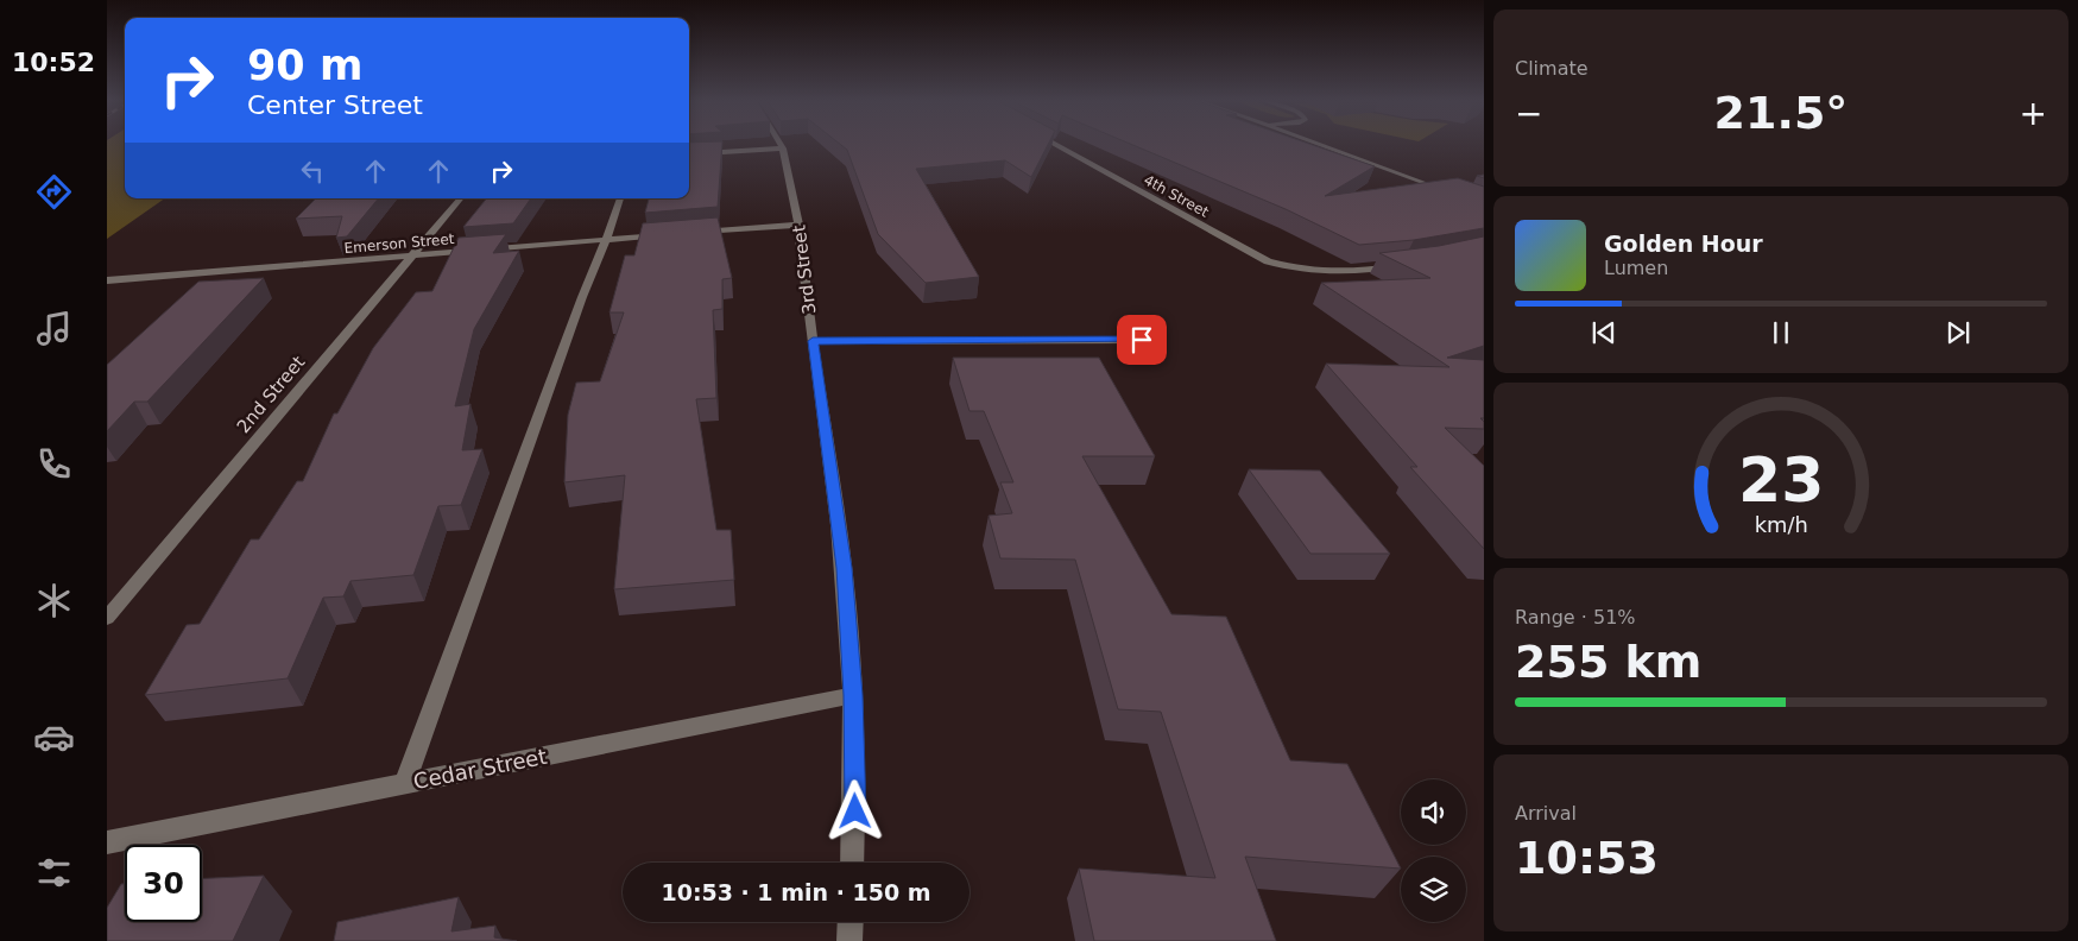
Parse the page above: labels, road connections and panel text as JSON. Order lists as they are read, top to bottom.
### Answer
{
  "streets": {
    "street": [
      "4th Street",
      "Emerson Street",
      "3rd Street",
      "2nd Street",
      "Cedar Street"
    ]
  },
  "crossings": [
    ["Emerson Street", "2nd Street"],
    ["3rd Street", "Cedar Street"]
  ],
  "page": {
    "tabs": "10:52",
    "tile": [
      "Climate",
      ["Range · 51%", "255 km"],
      ["Arrival", "10:53"]
    ],
    "turn": ["90 m", "Center Street"],
    "heat": ["−", "21.5°", "+"],
    "song": ["Golden Hour", "Lumen"],
    "limit": "30",
    "trip": "10:53 · 1 min · 150 m",
    "gauge": ["23", "km/h"]
  }
}
